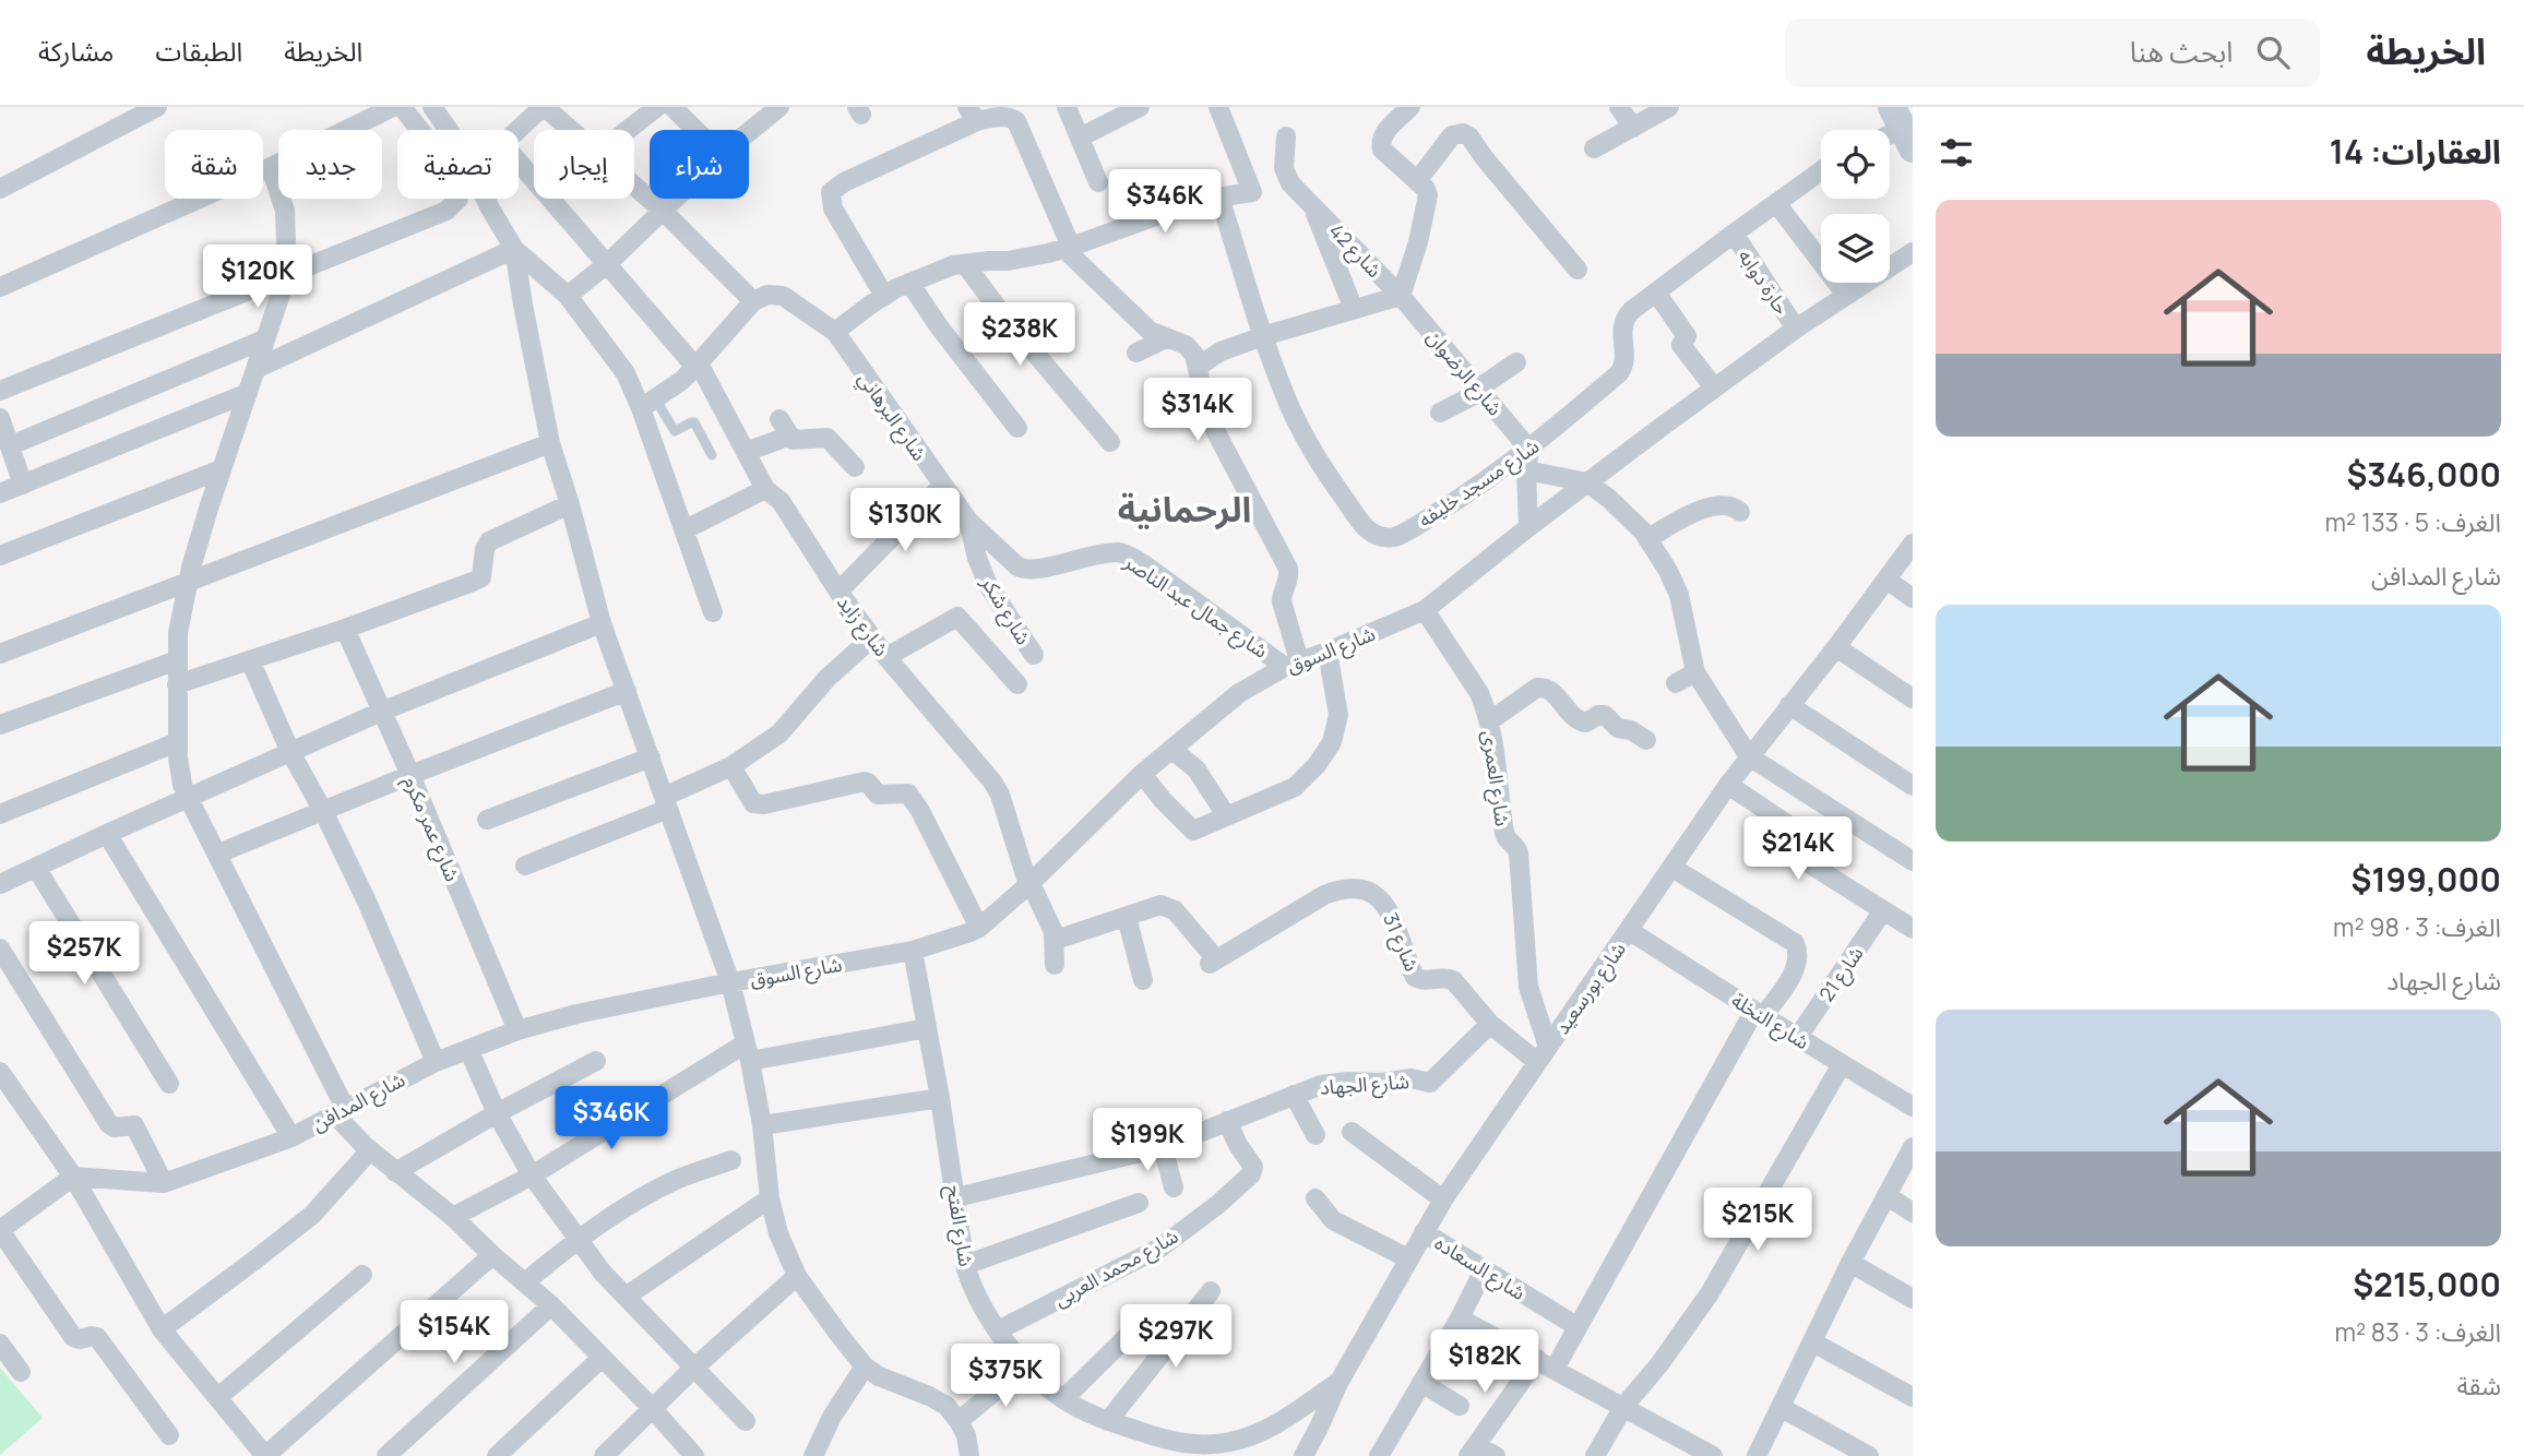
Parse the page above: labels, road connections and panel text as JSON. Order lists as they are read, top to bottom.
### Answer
{
  "streets": {
    "street": [
      "شارع 42",
      "حارة دوابه",
      "شارع الرضوان",
      "شارع البرهاني",
      "شارع مسجد خليفه",
      "شارع جمال عبد الناصر",
      "شارع شكر",
      "شارع زايد",
      "شارع السوق",
      "شارع العمرى",
      "شارع عمر مكرم",
      "شارع 31",
      "شارع 21",
      "شارع بورسعيد",
      "شارع النخلة",
      "شارع الجهاد",
      "شارع المدافن",
      "شارع الفتح",
      "شارع محمد العربى",
      "شارع السعاده"
    ]
  },
  "crossings": [
    ["شارع 42", "شارع الرضوان"],
    ["حارة دوابه", "شارع مسجد خليفه"],
    ["حارة دوابه", "شارع السوق"],
    ["شارع الرضوان", "شارع مسجد خليفه"],
    ["شارع البرهاني", "شارع جمال عبد الناصر"],
    ["شارع البرهاني", "شارع شكر"],
    ["شارع جمال عبد الناصر", "شارع السوق"],
    ["شارع زايد", "شارع السوق"],
    ["شارع السوق", "شارع العمرى"],
    ["شارع السوق", "شارع المدافن"],
    ["شارع السوق", "شارع الفتح"],
    ["شارع العمرى", "شارع 31"],
    ["شارع العمرى", "شارع بورسعيد"],
    ["شارع عمر مكرم", "شارع المدافن"],
    ["شارع 31", "شارع بورسعيد"],
    ["شارع 31", "شارع الجهاد"],
    ["شارع 21", "شارع النخلة"],
    ["شارع بورسعيد", "شارع النخلة"],
    ["شارع بورسعيد", "شارع الفتح"],
    ["شارع بورسعيد", "شارع السعاده"],
    ["شارع الجهاد", "شارع الفتح"],
    ["شارع الجهاد", "شارع محمد العربى"],
    ["شارع الفتح", "شارع محمد العربى"]
  ],
  "districts": ["الرحمانية"],
  "page": {
    "header": "الخريطة",
    "search": "ابحث هنا",
    "nav": ["الخريطة", "الطبقات", "مشاركة"],
    "heading": "العقارات: 14",
    "chip": [
      "شراء",
      "إيجار",
      "تصفية",
      "جديد",
      "شقة"
    ],
    "price": [
      "$346K",
      "$120K",
      "$238K",
      "$314K",
      "$130K",
      "$214K",
      "$257K",
      "$346K",
      "$199K",
      "$215K",
      "$154K",
      "$297K",
      "$182K",
      "$375K"
    ],
    "list": [
      {
        "name": "$346,000",
        "note": "الغرف: 5 · 133 m² · شارع المدافن"
      },
      {
        "name": "$199,000",
        "note": "الغرف: 3 · 98 m² · شارع الجهاد"
      },
      {
        "name": "$215,000",
        "note": "الغرف: 3 · 83 m² · شقة"
      }
    ]
  }
}
